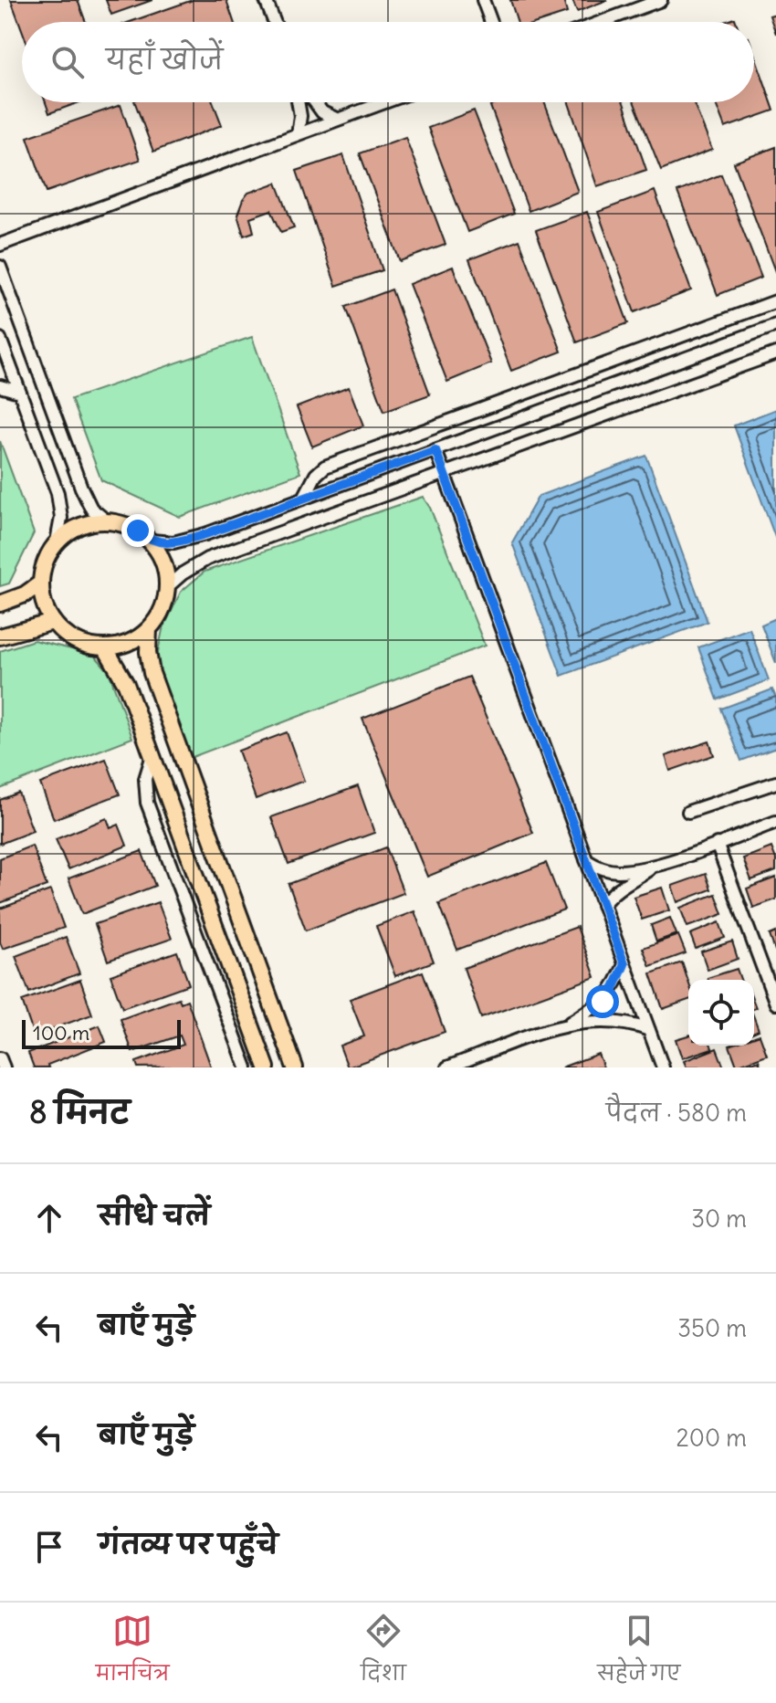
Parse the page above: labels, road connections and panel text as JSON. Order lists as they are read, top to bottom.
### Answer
{
  "scale_bar": "100 m",
  "page": {
    "search": "यहाँ खोजें",
    "scale": "100 m",
    "heading": ["8 मिनट", "पैदल · 580 m"],
    "list": [
      ["सीधे चलें", "30 m"],
      ["बाएँ मुड़ें", "350 m"],
      ["बाएँ मुड़ें", "200 m"],
      "गंतव्य पर पहुँचे"
    ],
    "nav": ["मानचित्र", "दिशा", "सहेजे गए"]
  }
}
